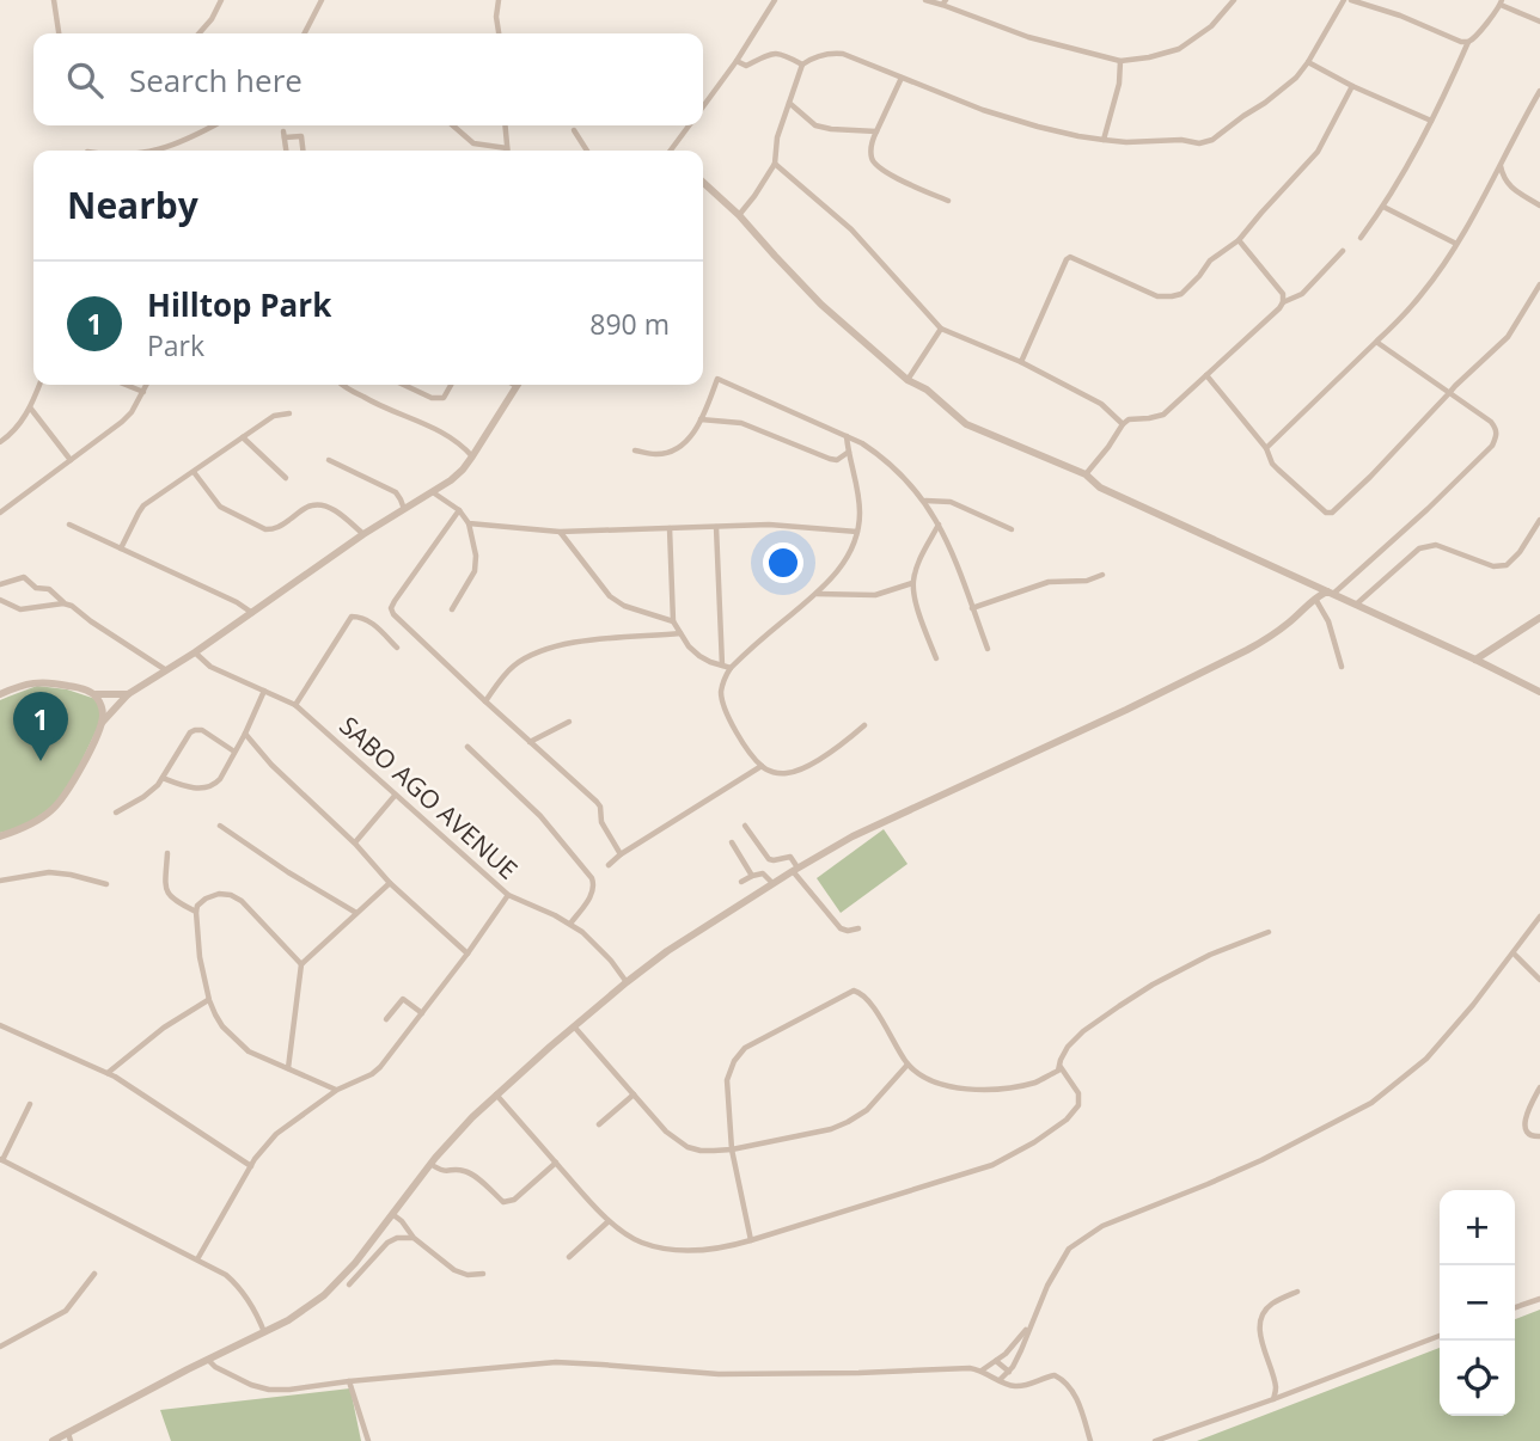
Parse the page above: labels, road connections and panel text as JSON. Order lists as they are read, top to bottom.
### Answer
{
  "streets": {
    "street": ["SABO AGO AVENUE"]
  },
  "page": {
    "search": "Search here",
    "heading": "Nearby",
    "list": [
      {
        "mark": "1",
        "name": "Hilltop Park",
        "note": "Park",
        "value": "890 m"
      }
    ],
    "pins": "1",
    "map_buttons": ["+", "−"]
  }
}
